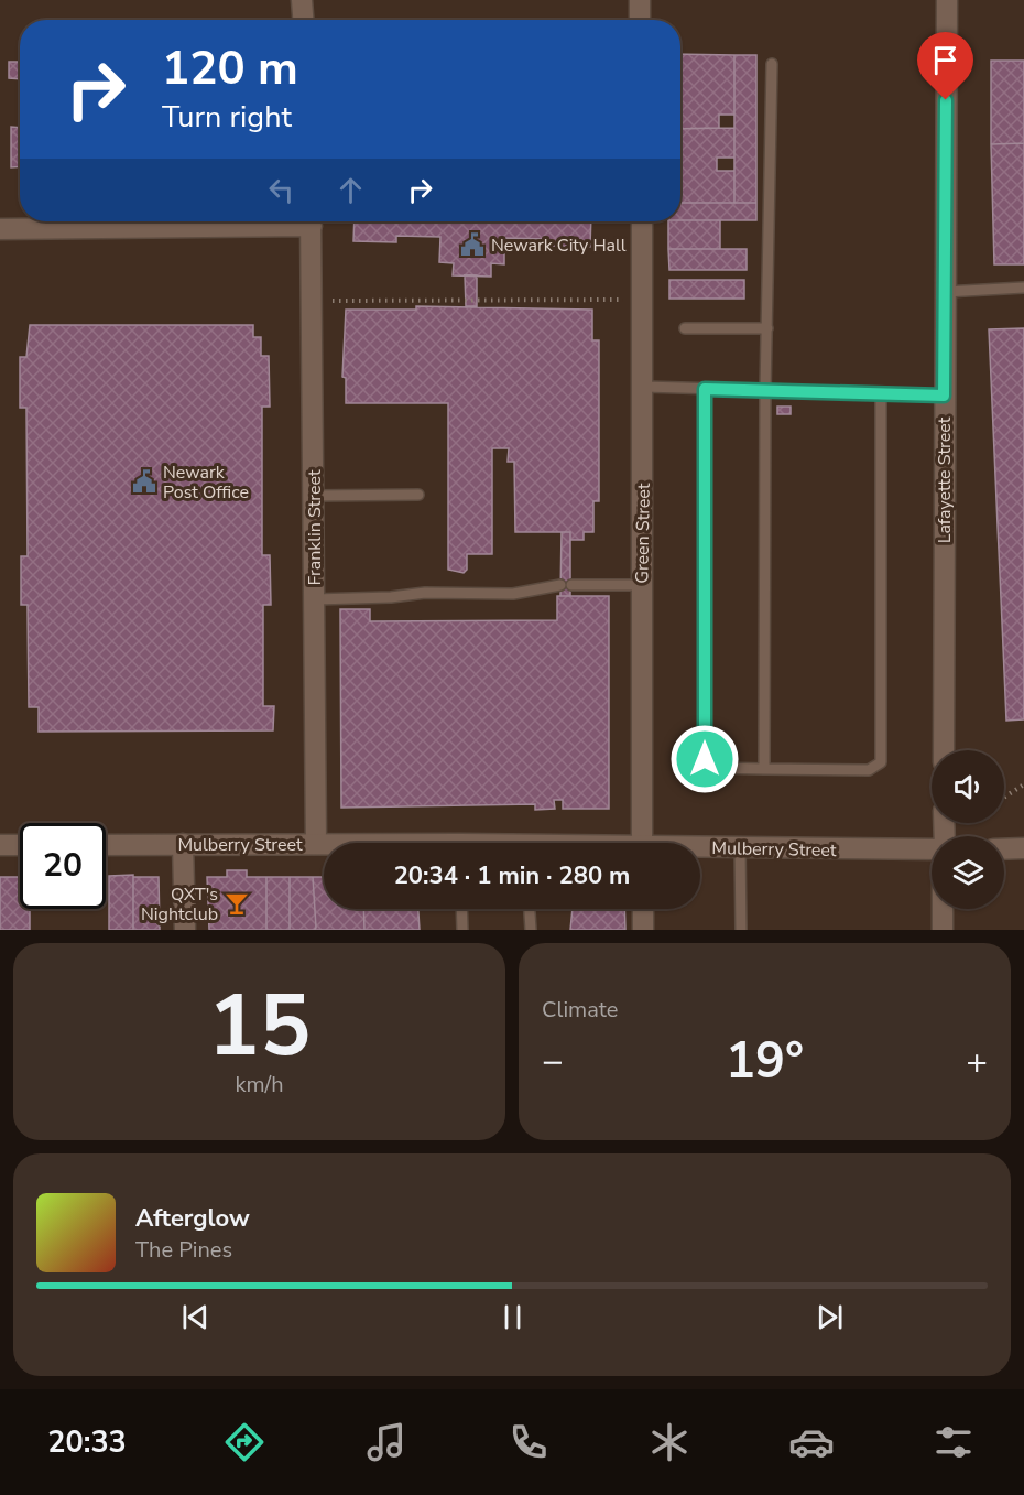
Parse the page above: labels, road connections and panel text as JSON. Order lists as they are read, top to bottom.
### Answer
{
  "streets": {
    "street": [
      "Lafayette Street",
      "Franklin Street",
      "Green Street",
      "Mulberry Street"
    ]
  },
  "crossings": [
    ["Franklin Street", "Mulberry Street"]
  ],
  "places": {
    "public building": ["Newark City Hall", "Newark Post Office"],
    "bar": ["QXT's Nightclub"]
  },
  "page": {
    "turn": ["120 m", "Turn right"],
    "limit": "20",
    "trip": "20:34 · 1 min · 280 m",
    "tile": [
      ["15", "km/h"],
      "Climate"
    ],
    "heat": ["−", "19°", "+"],
    "song": ["Afterglow", "The Pines"],
    "tabs": "20:33"
  }
}
